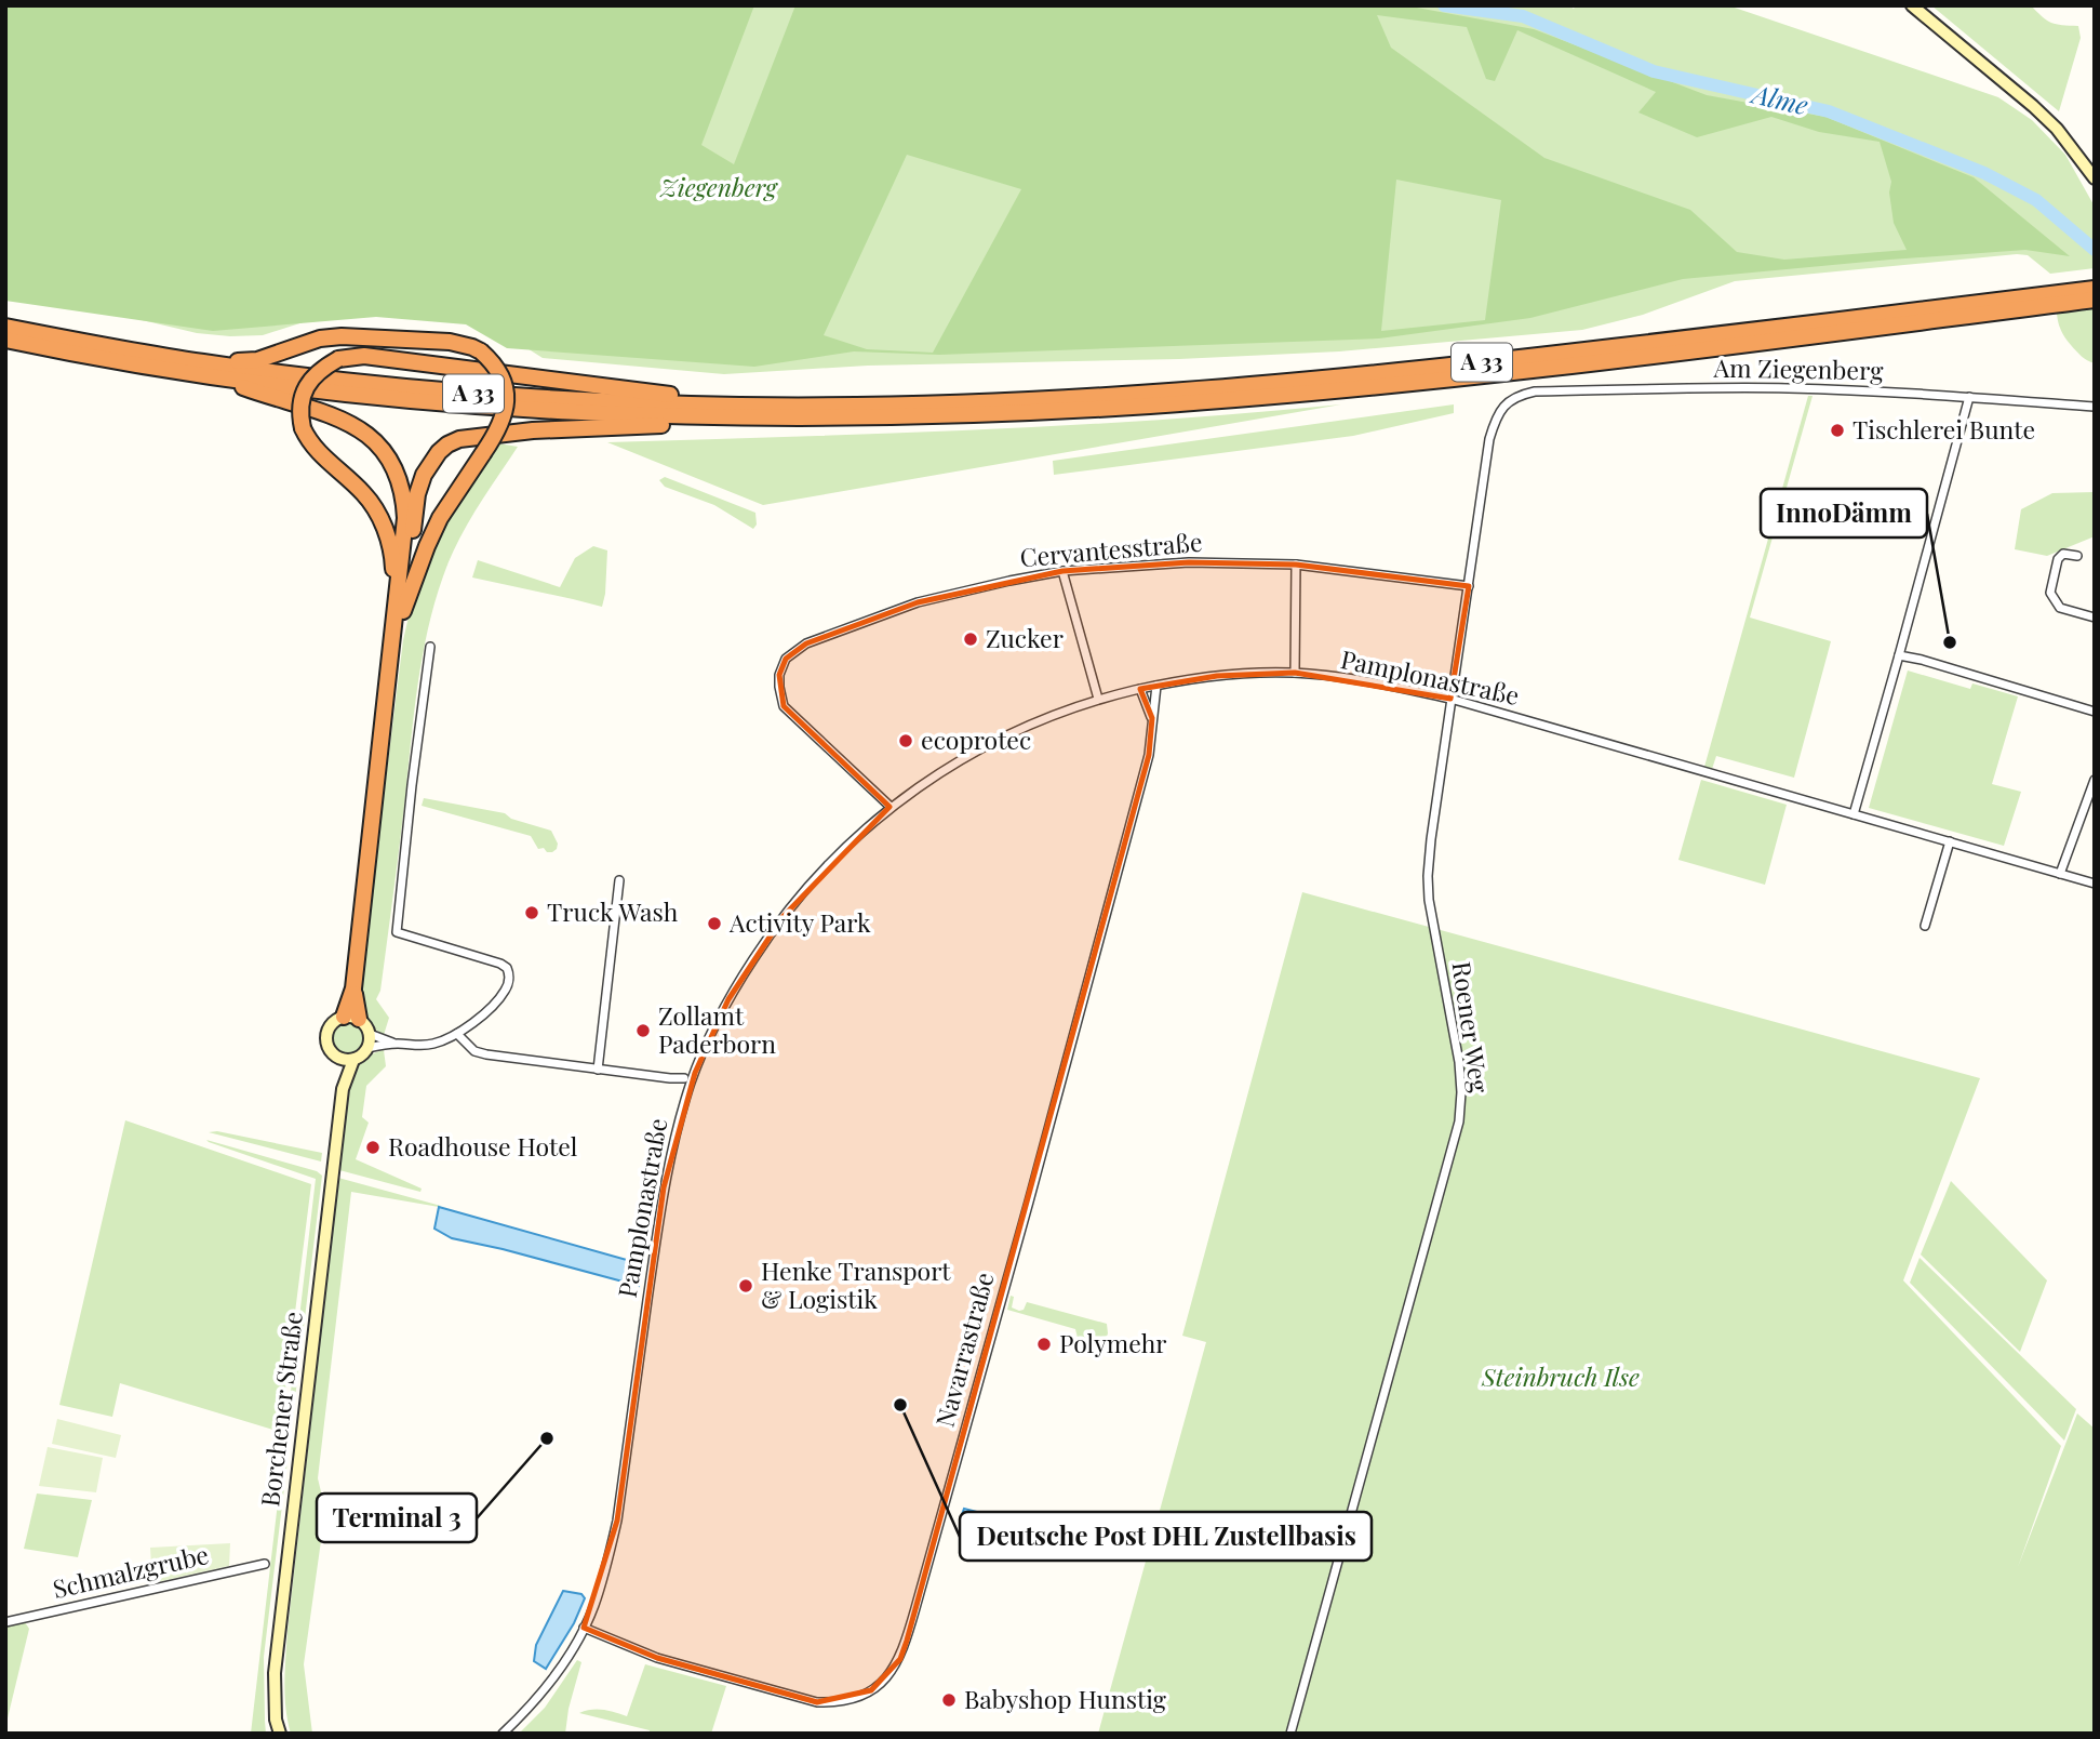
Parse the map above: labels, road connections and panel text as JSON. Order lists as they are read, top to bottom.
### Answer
{
  "streets": {
    "highway": ["A 33"],
    "main road": ["Borchener Straße"],
    "street": [
      "Am Ziegenberg",
      "Cervantesstraße",
      "Pamplonastraße",
      "Roener Weg",
      "Navarrastraße",
      "Schmalzgrube"
    ]
  },
  "crossings": [
    ["Am Ziegenberg", "Roener Weg"],
    ["Cervantesstraße", "Pamplonastraße"],
    ["Cervantesstraße", "Roener Weg"],
    ["Pamplonastraße", "Roener Weg"],
    ["Pamplonastraße", "Navarrastraße"]
  ],
  "water": ["Alme"],
  "parks": ["Ziegenberg", "Steinbruch Ilse"],
  "places": [
    "Tischlerei Bunte",
    "Zucker",
    "InnoDämm",
    "ecoprotec",
    "Truck Wash",
    "Activity Park",
    "Zollamt Paderborn",
    "Roadhouse Hotel",
    "Henke Transport & Logistik",
    "Polymehr",
    "Deutsche Post DHL Zustellbasis",
    "Terminal 3",
    "Babyshop Hunstig"
  ]
}
